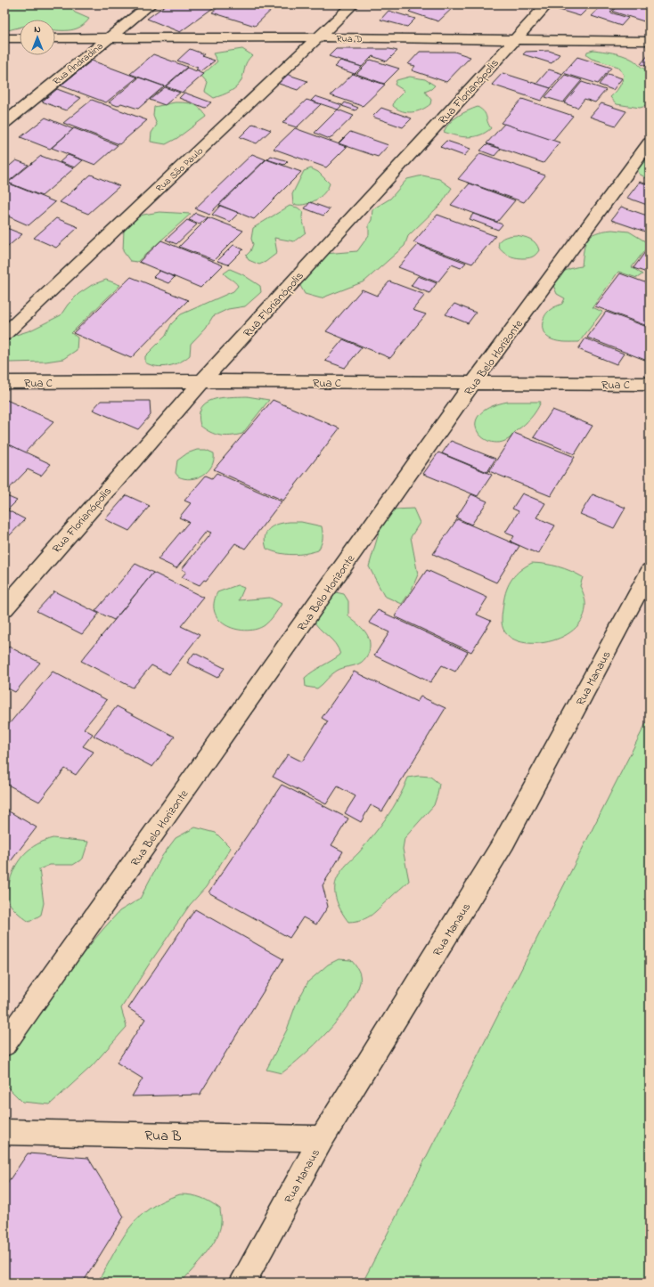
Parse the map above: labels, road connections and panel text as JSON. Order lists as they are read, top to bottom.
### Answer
{
  "streets": {
    "street": [
      "Rua D",
      "Rua Andradina",
      "Rua Florianópolis",
      "Rua São Paulo",
      "Rua Belo Horizonte",
      "Rua C",
      "Rua Manaus",
      "Rua B"
    ]
  },
  "crossings": [
    ["Rua D", "Rua Andradina"],
    ["Rua D", "Rua Florianópolis"],
    ["Rua D", "Rua São Paulo"],
    ["Rua Florianópolis", "Rua C"],
    ["Rua Belo Horizonte", "Rua C"],
    ["Rua Manaus", "Rua B"]
  ],
  "north": "top"
}
